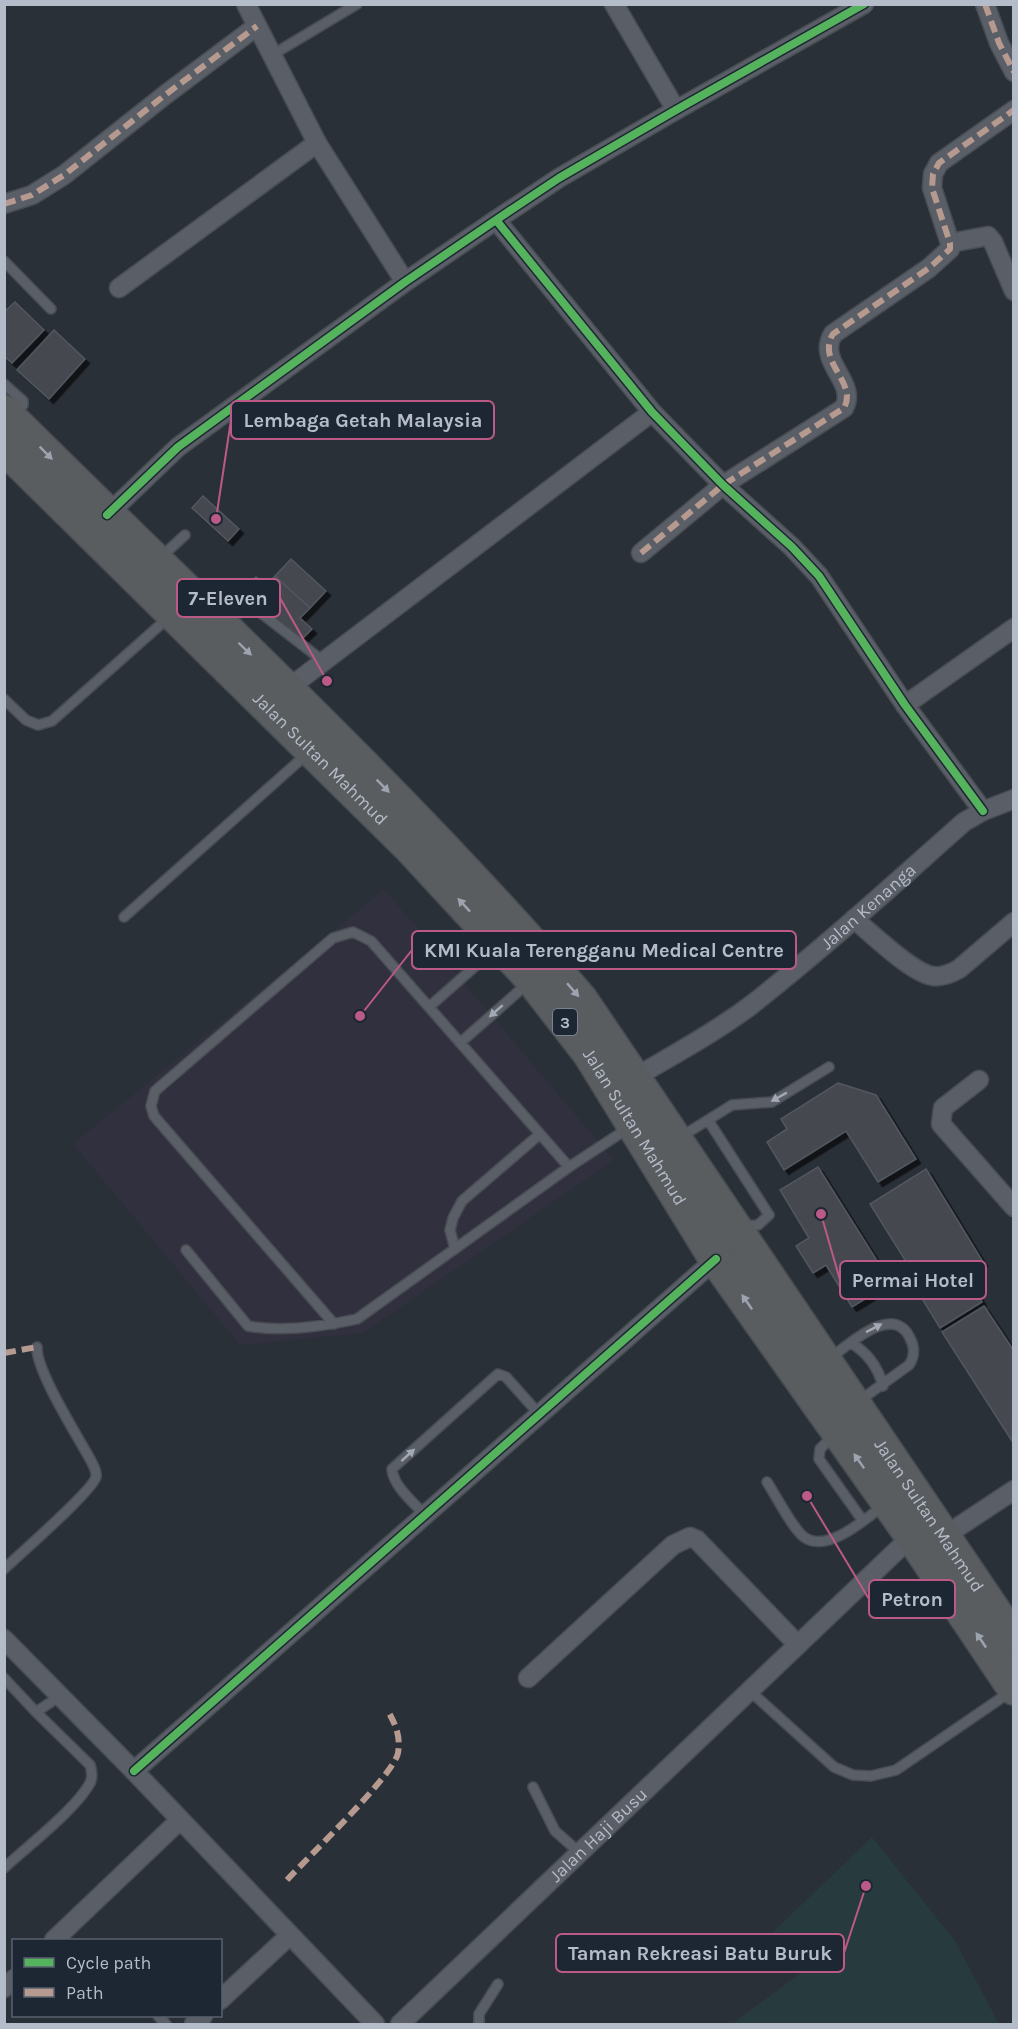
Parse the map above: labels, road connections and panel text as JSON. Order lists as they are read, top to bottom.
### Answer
{
  "streets": {
    "highway": ["Jalan Sultan Mahmud", "3"],
    "street": ["Jalan Kenanga", "Jalan Haji Busu"]
  },
  "crossings": [
    ["Jalan Sultan Mahmud", "Jalan Kenanga"],
    ["Jalan Sultan Mahmud", "Jalan Haji Busu"]
  ],
  "places": [
    "Lembaga Getah Malaysia",
    "7-Eleven",
    "KMI Kuala Terengganu Medical Centre",
    "Permai Hotel",
    "Petron",
    "Taman Rekreasi Batu Buruk"
  ],
  "legend": ["Cycle path", "Path"]
}
